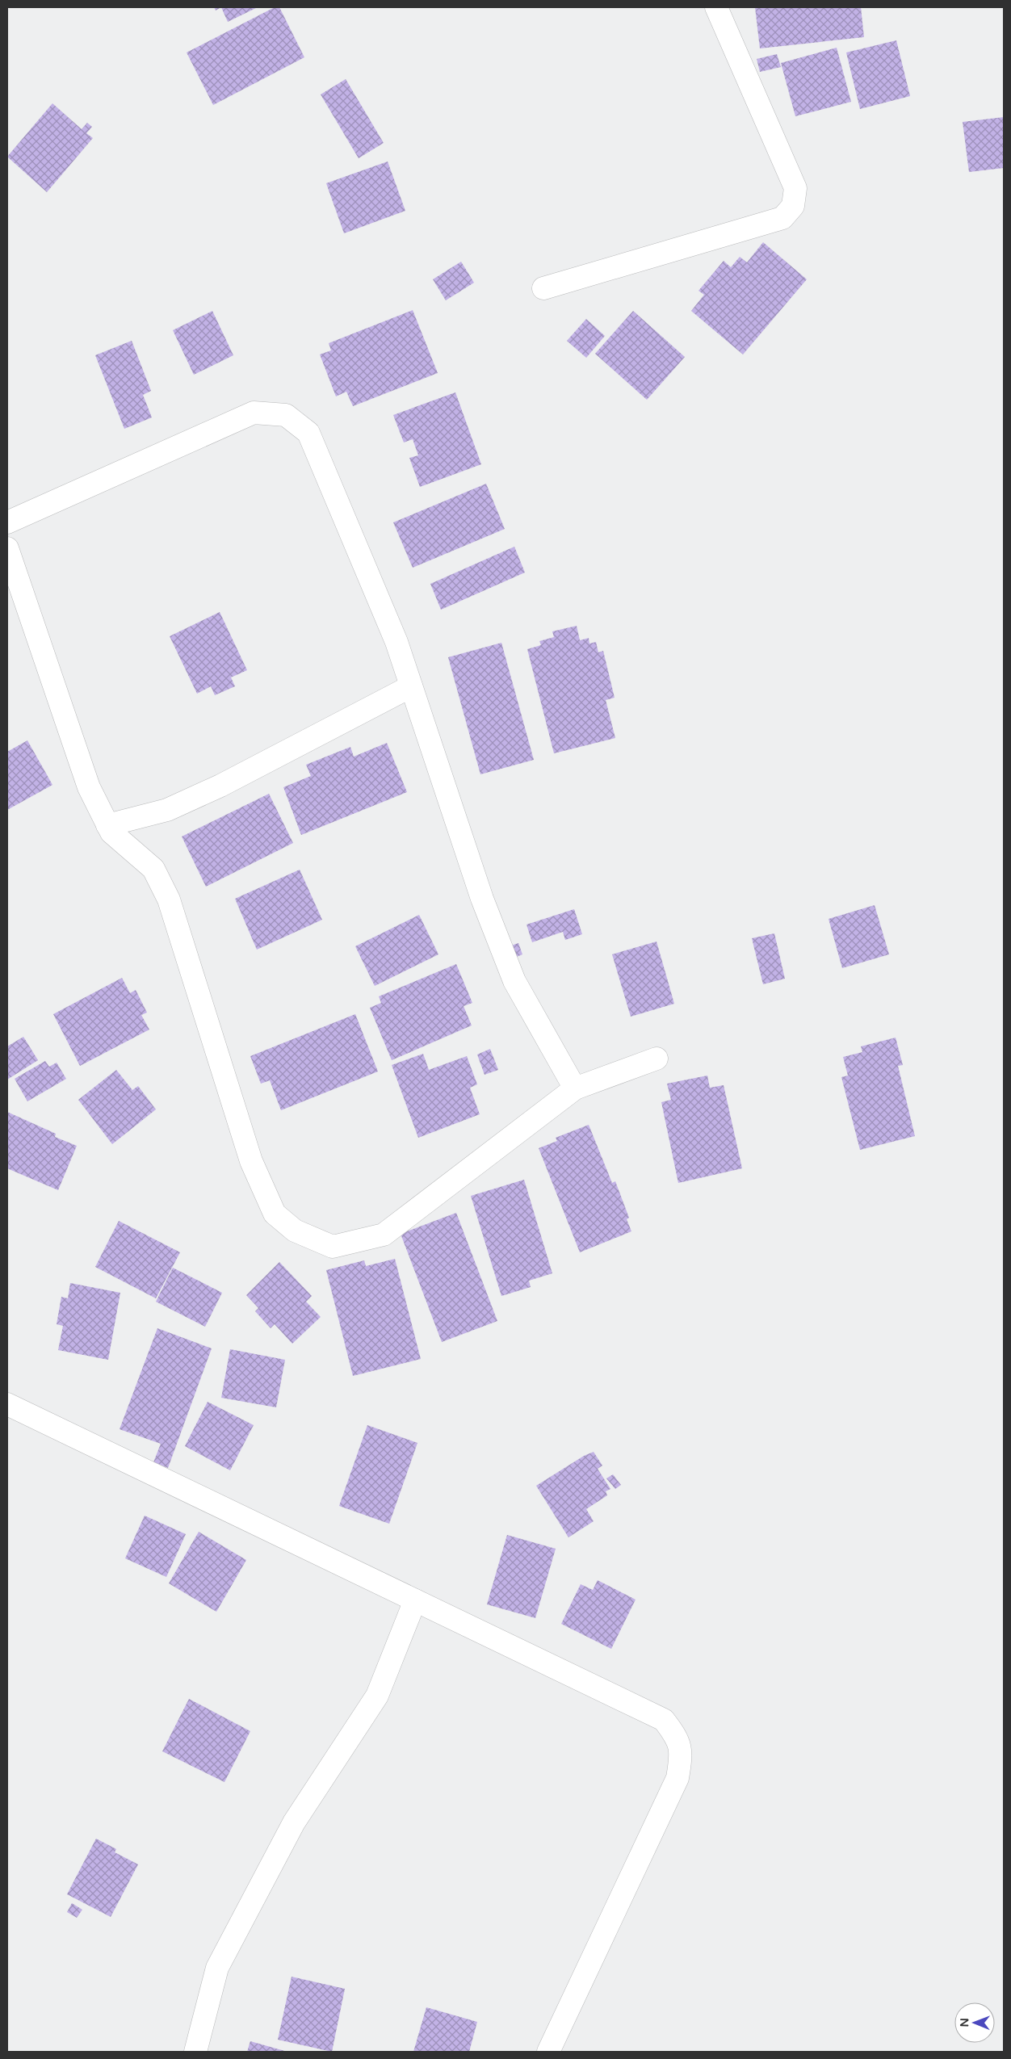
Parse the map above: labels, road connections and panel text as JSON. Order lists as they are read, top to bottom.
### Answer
{
  "north": "left"
}
